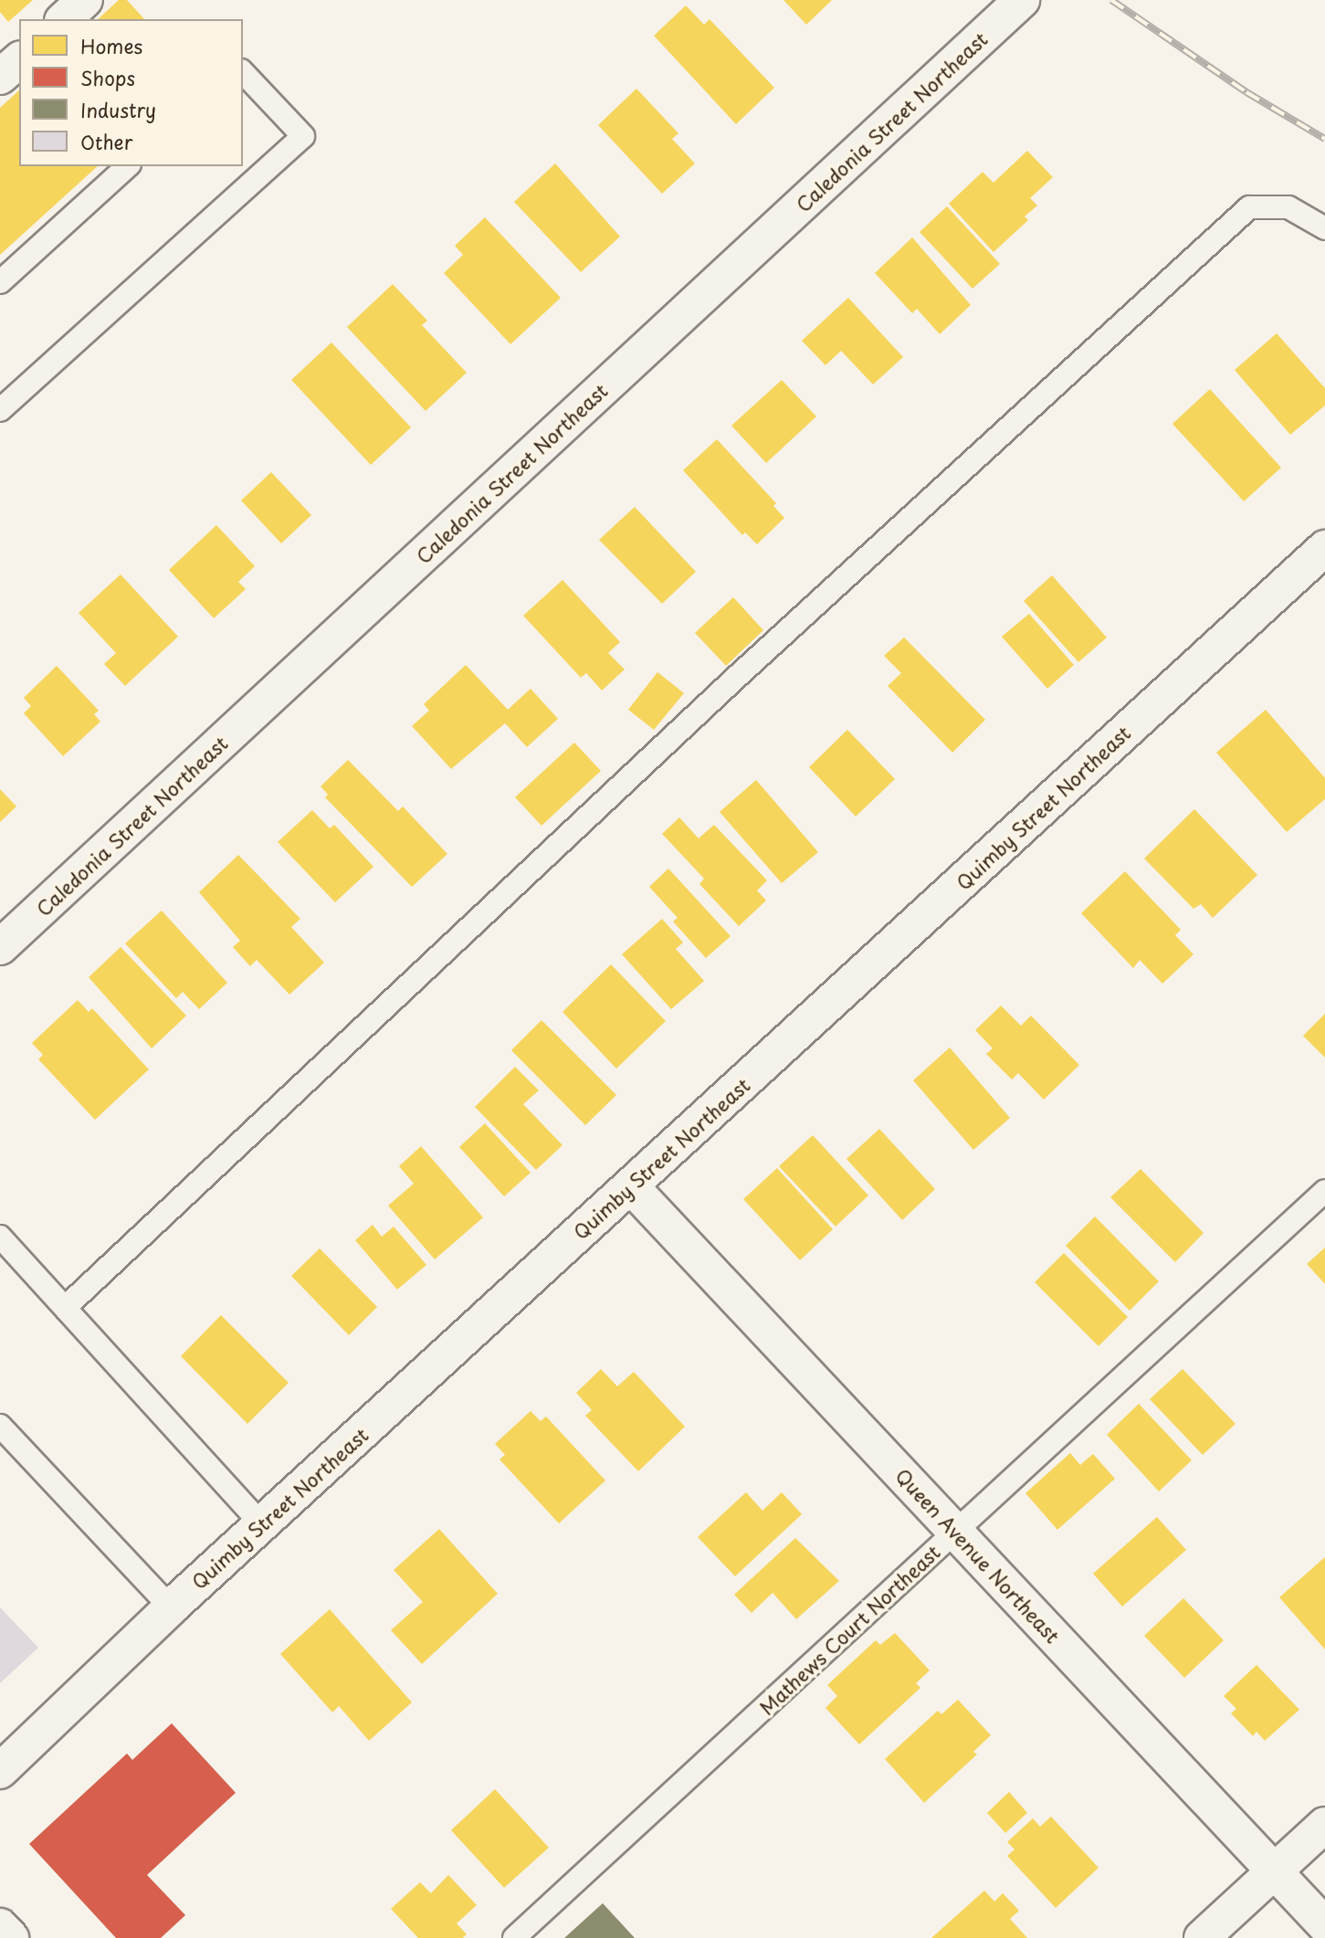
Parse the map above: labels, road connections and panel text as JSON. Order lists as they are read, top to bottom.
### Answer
{
  "streets": {
    "street": ["Caledonia Street Northeast", "Quimby Street Northeast", "Queen Avenue Northeast"],
    "lane": ["Mathews Court Northeast"]
  },
  "crossings": [
    ["Quimby Street Northeast", "Queen Avenue Northeast"],
    ["Queen Avenue Northeast", "Mathews Court Northeast"]
  ],
  "legend": [
    "Homes",
    "Shops",
    "Industry",
    "Other"
  ]
}
